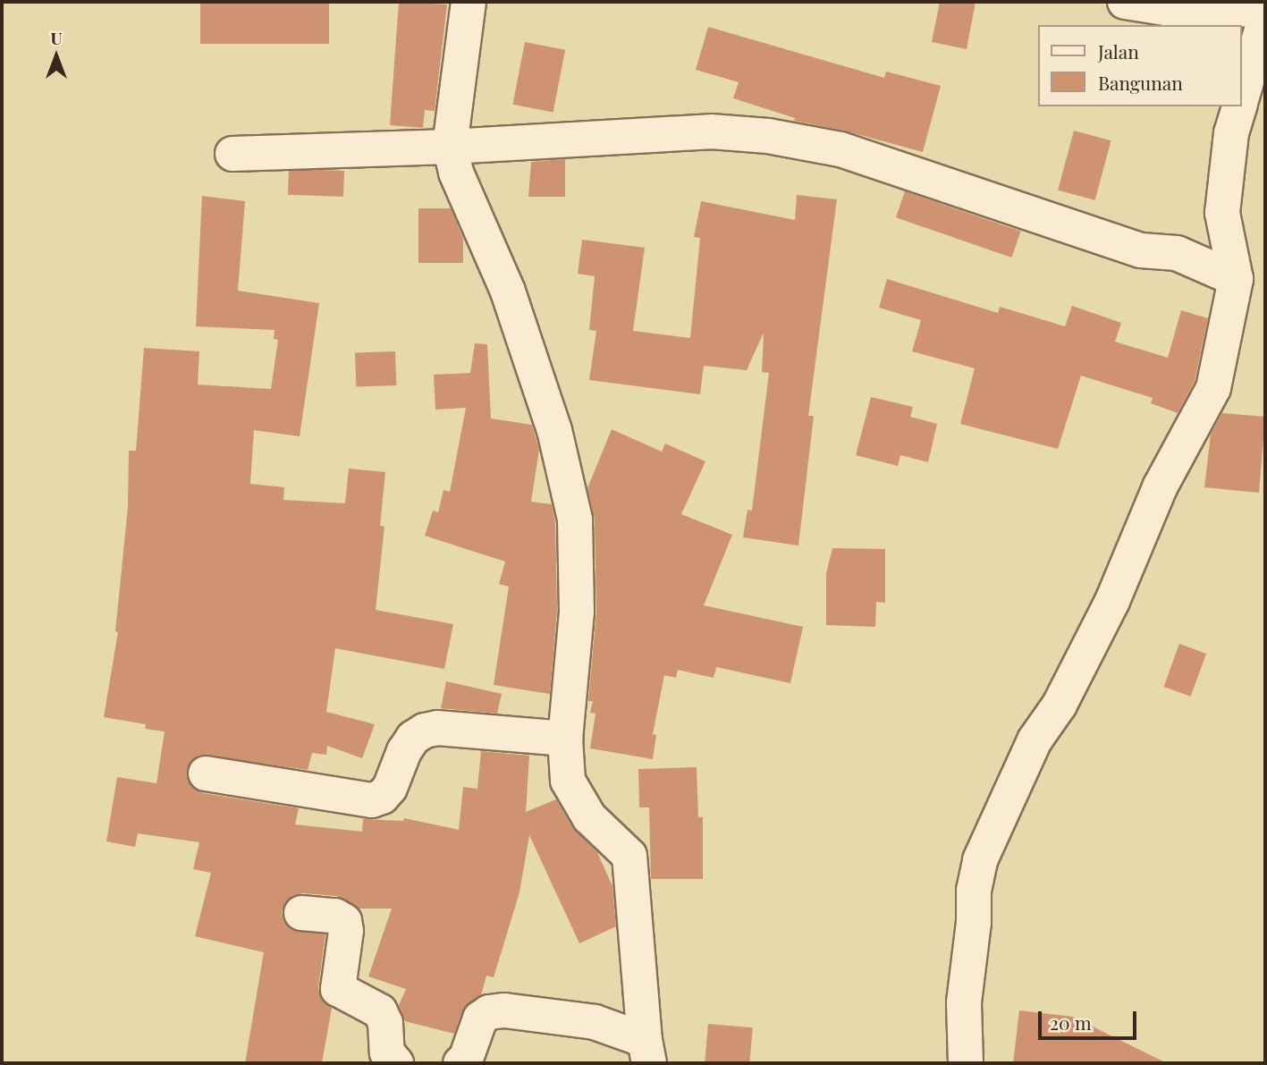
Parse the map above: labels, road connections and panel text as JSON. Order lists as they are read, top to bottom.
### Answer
{
  "legend": ["Jalan", "Bangunan"],
  "scale_bar": "20 m",
  "north": "top"
}
